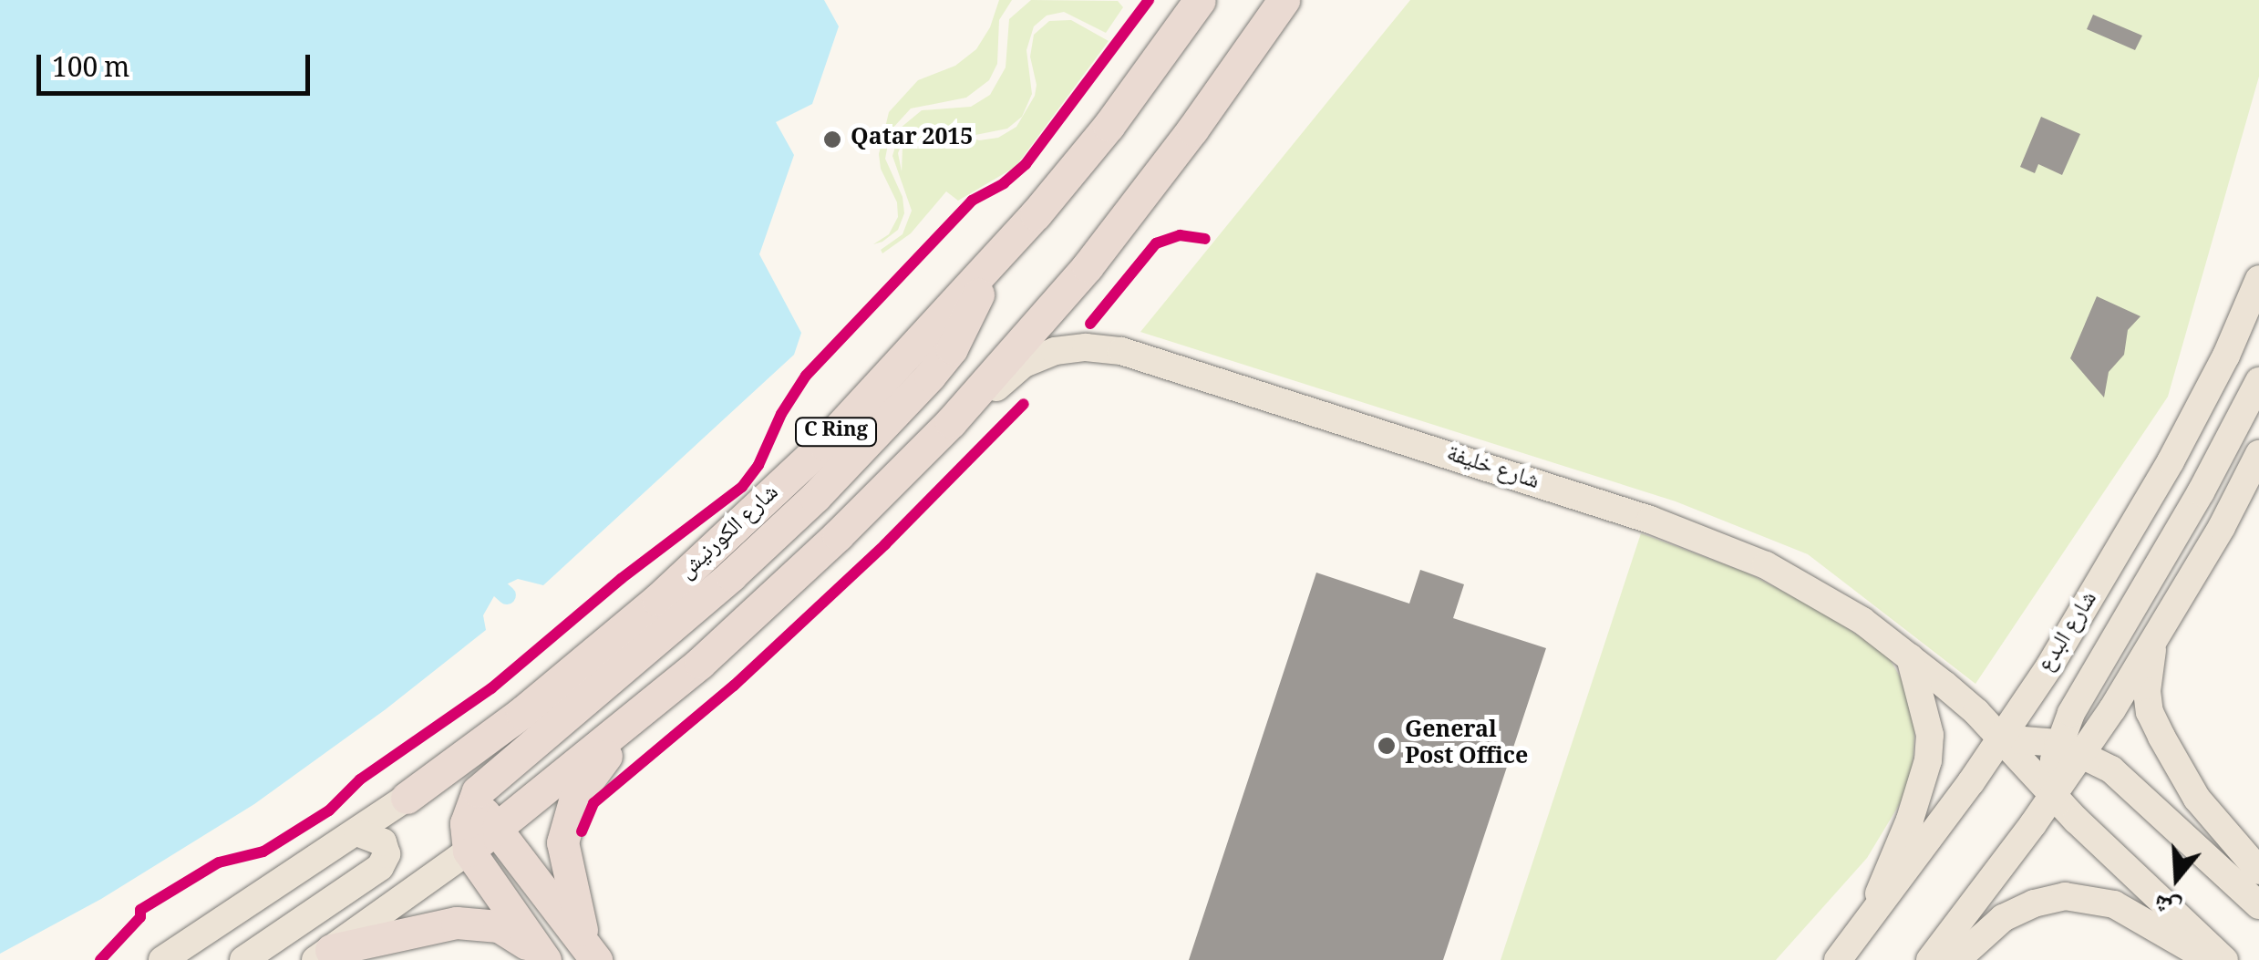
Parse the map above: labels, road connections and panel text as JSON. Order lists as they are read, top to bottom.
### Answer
{
  "streets": {
    "highway": ["C Ring", "شارع الكورنيش"],
    "main road": ["شارع خليفة", "شارع البدع"]
  },
  "crossings": [
    ["شارع خليفة", "شارع البدع"]
  ],
  "places": ["Qatar 2015", "General Post Office"],
  "scale_bar": "100 m",
  "north": "bottom"
}
